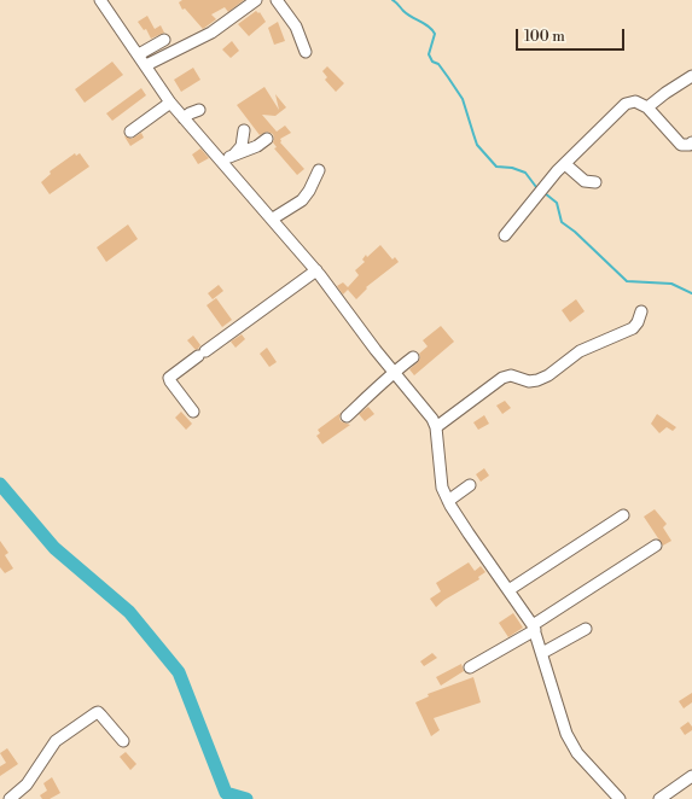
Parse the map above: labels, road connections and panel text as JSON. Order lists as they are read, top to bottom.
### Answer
{
  "scale_bar": "100 m"
}
